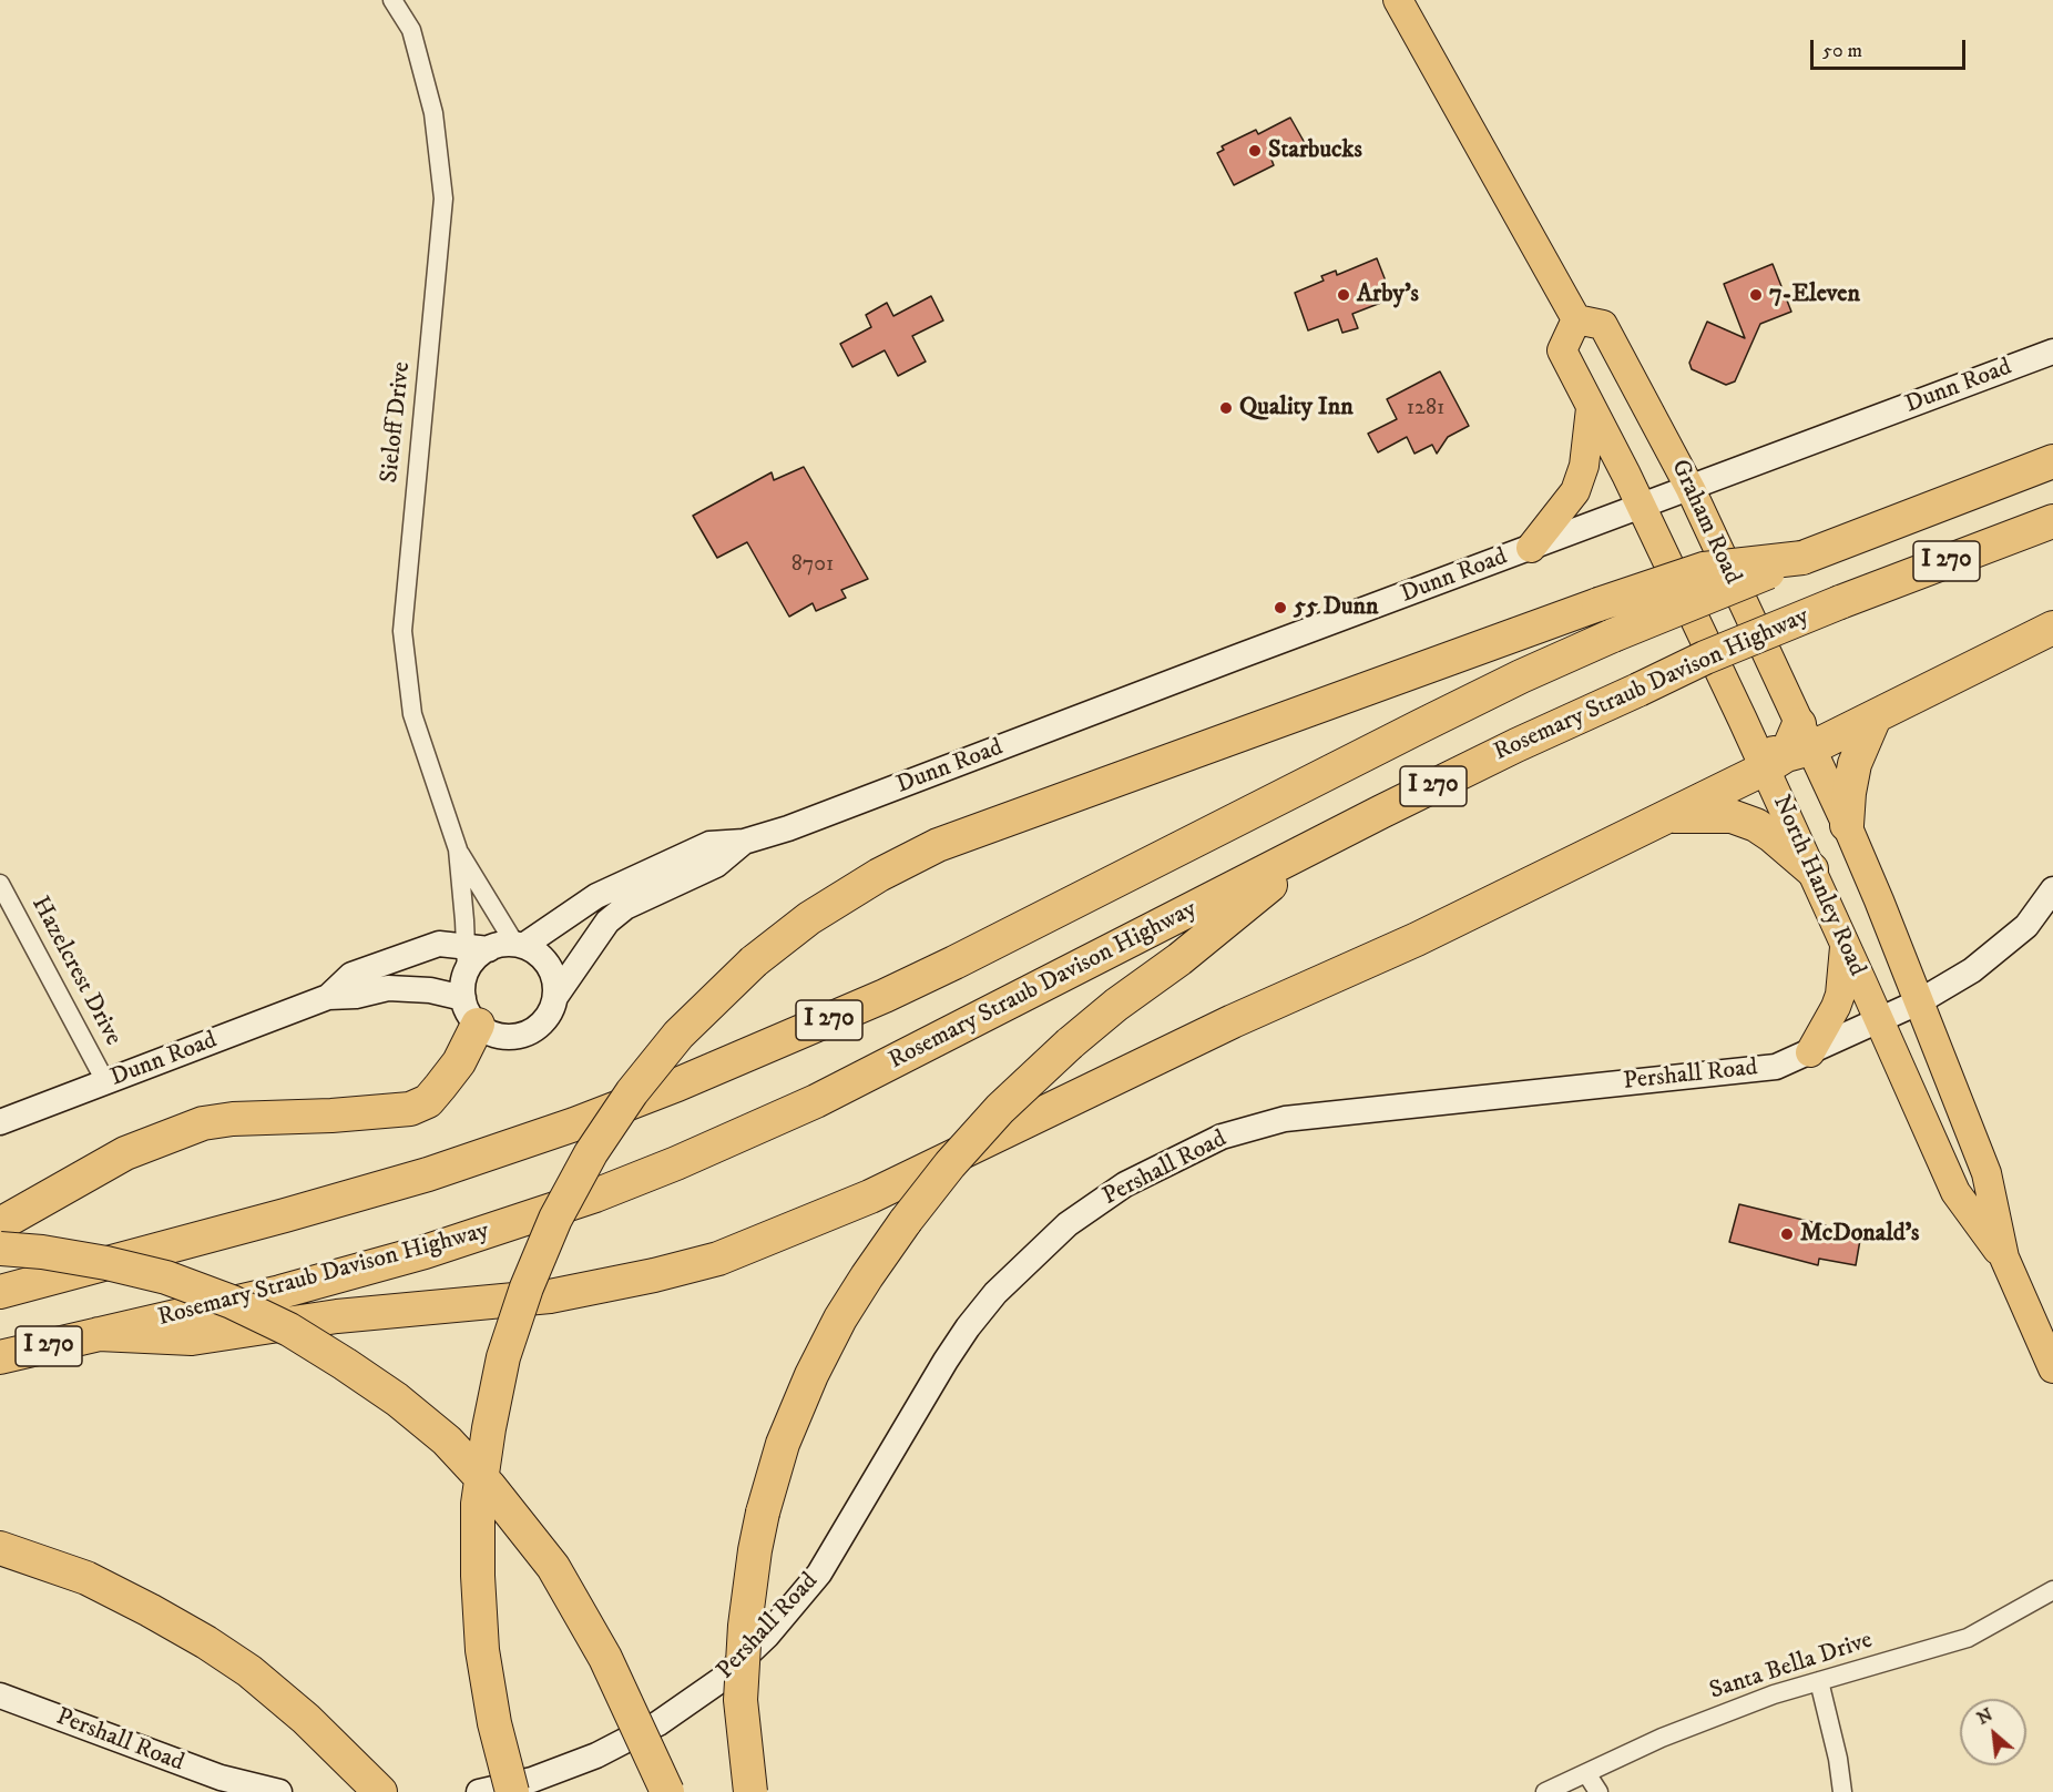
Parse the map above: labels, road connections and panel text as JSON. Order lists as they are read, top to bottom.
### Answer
{
  "streets": {
    "highway": ["I 270", "Rosemary Straub Davison Highway"],
    "main road": ["Graham Road", "North Hanley Road"],
    "street": [
      "Dunn Road",
      "Sieloff Drive",
      "Hazelcrest Drive",
      "Pershall Road",
      "Santa Bella Drive"
    ]
  },
  "crossings": [
    ["Dunn Road", "Sieloff Drive"],
    ["Dunn Road", "Graham Road"],
    ["Dunn Road", "North Hanley Road"],
    ["Dunn Road", "Hazelcrest Drive"],
    ["Graham Road", "North Hanley Road"],
    ["North Hanley Road", "Pershall Road"]
  ],
  "places": [
    "Starbucks",
    "Arby's",
    "7-Eleven",
    "Quality Inn",
    "55 Dunn",
    "McDonald's"
  ],
  "house_numbers": ["1281", "8701"],
  "scale_bar": "50 m",
  "north": "top left"
}
